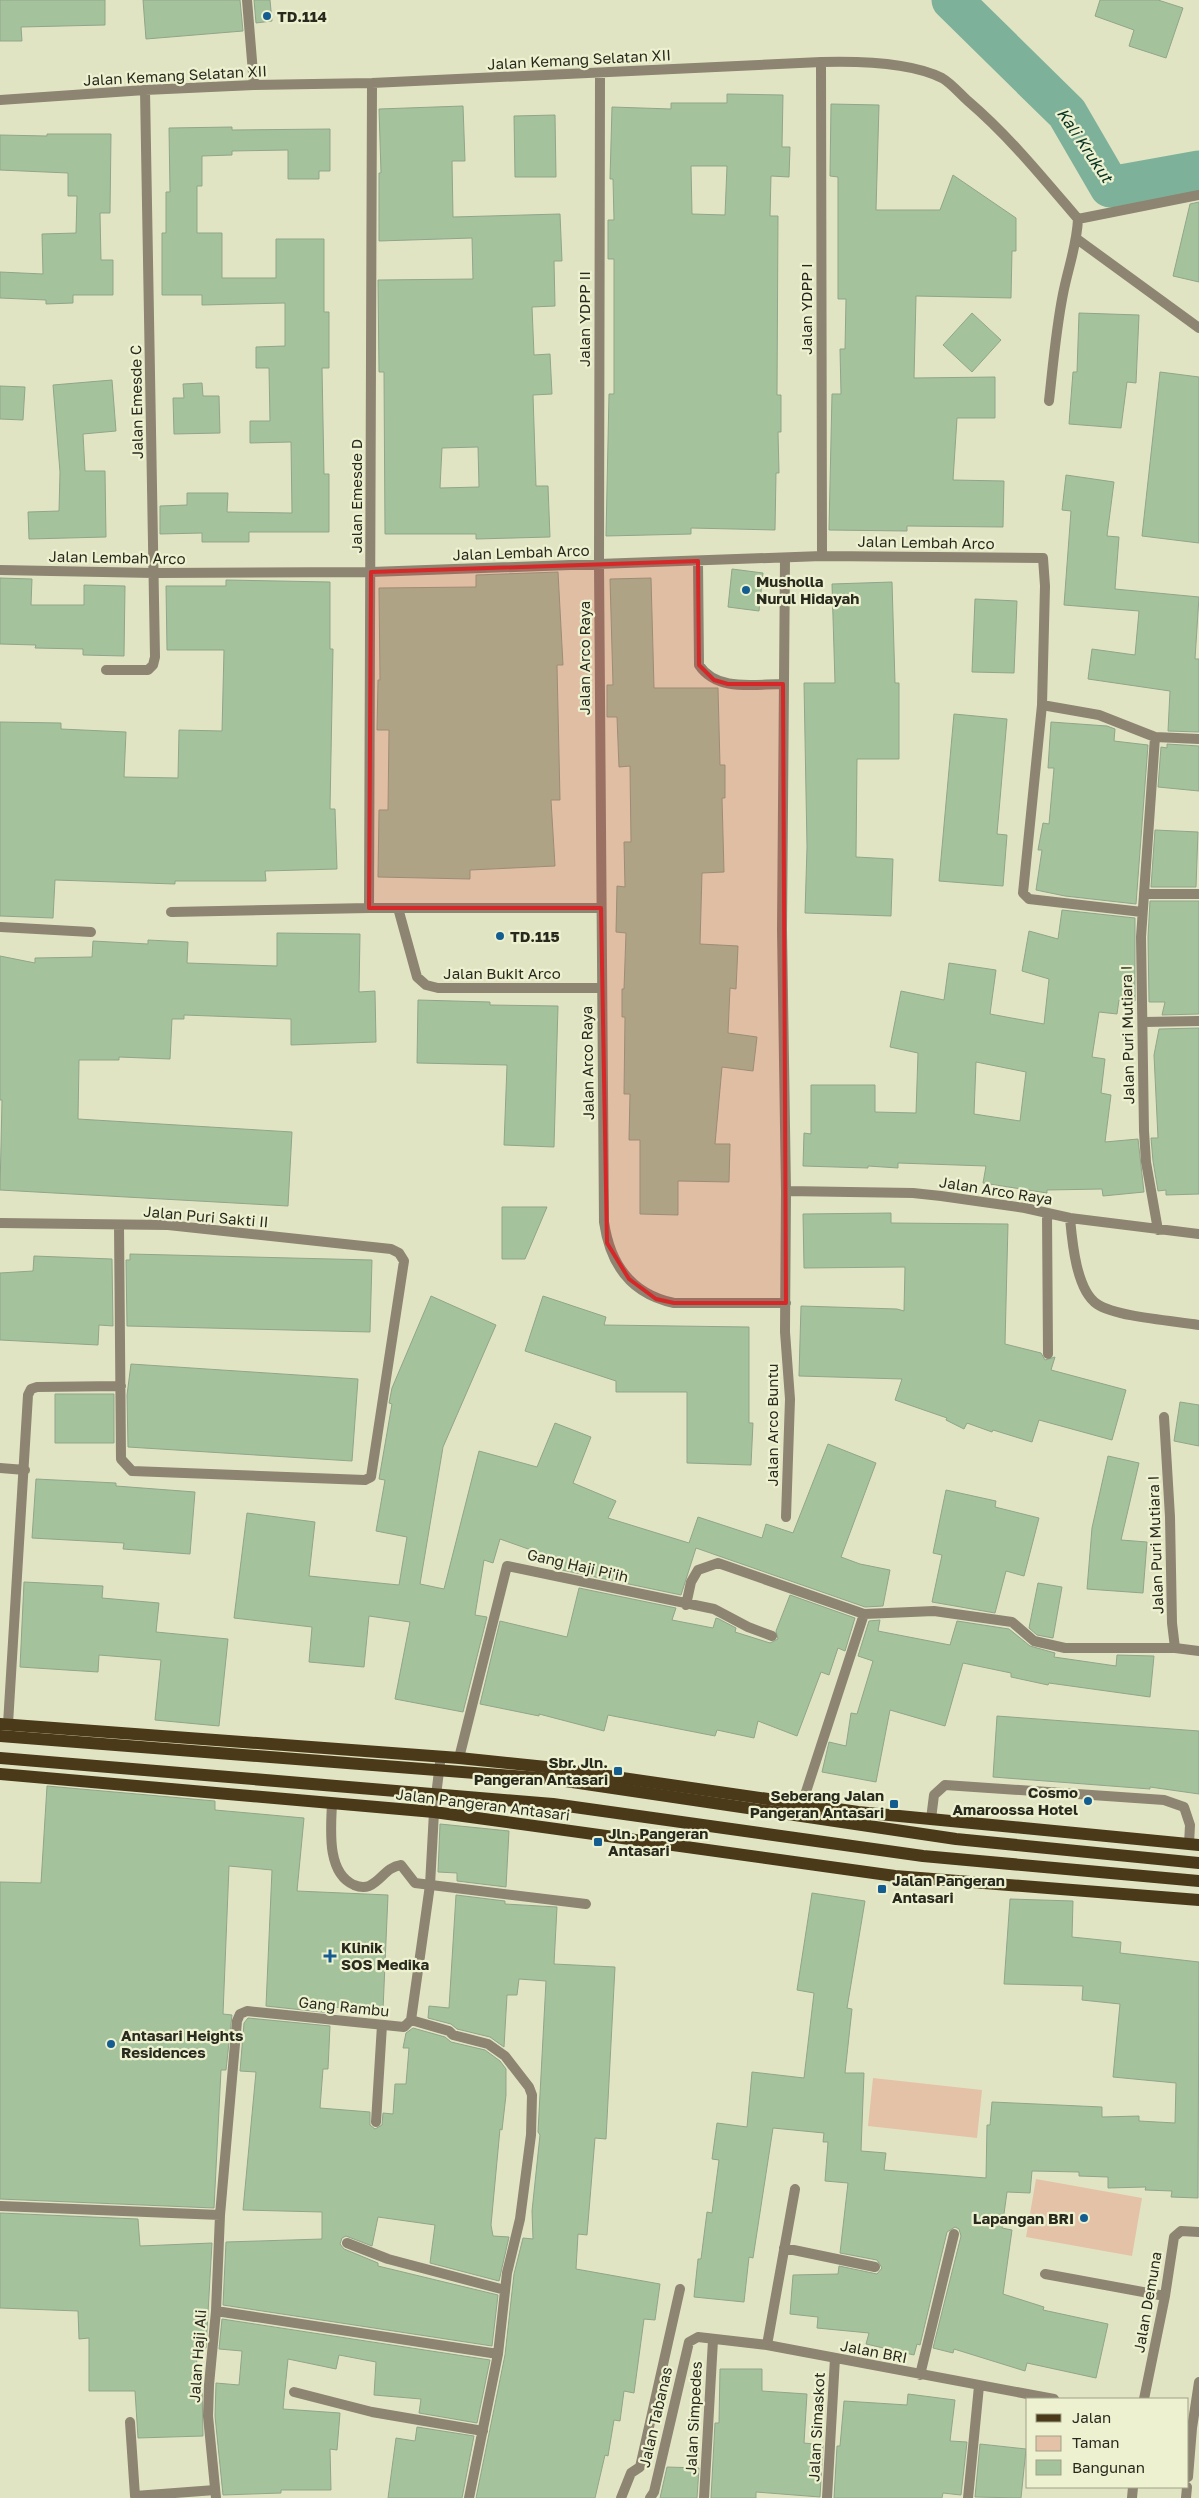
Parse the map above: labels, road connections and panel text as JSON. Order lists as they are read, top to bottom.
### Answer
{
  "streets": {
    "main road": ["Jalan Pangeran Antasari"],
    "street": [
      "Jalan Kemang Selatan XII",
      "Jalan YDPP I",
      "Jalan YDPP II",
      "Jalan Emesde C",
      "Jalan Emesde D",
      "Jalan Lembah Arco",
      "Jalan Arco Raya",
      "Jalan Bukit Arco",
      "Jalan Puri Mutiara I",
      "Jalan Puri Sakti II",
      "Jalan Arco Buntu",
      "Gang Haji Pi'ih",
      "Gang Rambu",
      "Jalan Demuna",
      "Jalan BRI",
      "Jalan Haji Ali",
      "Jalan Tabanas",
      "Jalan Simpedes",
      "Jalan Simaskot"
    ]
  },
  "crossings": [
    ["Jalan Kemang Selatan XII", "Jalan YDPP I"],
    ["Jalan Kemang Selatan XII", "Jalan YDPP II"],
    ["Jalan Kemang Selatan XII", "Jalan Emesde C"],
    ["Jalan Kemang Selatan XII", "Jalan Emesde D"],
    ["Jalan YDPP I", "Jalan Lembah Arco"],
    ["Jalan YDPP II", "Jalan Lembah Arco"],
    ["Jalan YDPP II", "Jalan Arco Raya"],
    ["Jalan Emesde C", "Jalan Lembah Arco"],
    ["Jalan Emesde D", "Jalan Lembah Arco"],
    ["Jalan Lembah Arco", "Jalan Arco Raya"],
    ["Jalan Arco Raya", "Jalan Bukit Arco"],
    ["Jalan Arco Raya", "Jalan Puri Mutiara I"],
    ["Jalan Arco Raya", "Jalan Arco Buntu"],
    ["Gang Rambu", "Jalan Haji Ali"],
    ["Jalan BRI", "Jalan Tabanas"],
    ["Jalan BRI", "Jalan Simpedes"],
    ["Jalan BRI", "Jalan Simaskot"]
  ],
  "water": ["Kali Krukut"],
  "places": {
    "other": [
      "TD.114",
      "Musholla Nurul Hidayah",
      "TD.115",
      "Cosmo Amaroossa Hotel",
      "Antasari Heights Residences",
      "Lapangan BRI"
    ],
    "transit": [
      "Sbr. Jln. Pangeran Antasari",
      "Seberang Jalan Pangeran Antasari",
      "Jln. Pangeran Antasari",
      "Jalan Pangeran Antasari"
    ],
    "health": ["Klinik SOS Medika"]
  },
  "legend": ["Jalan", "Taman", "Bangunan"]
}
